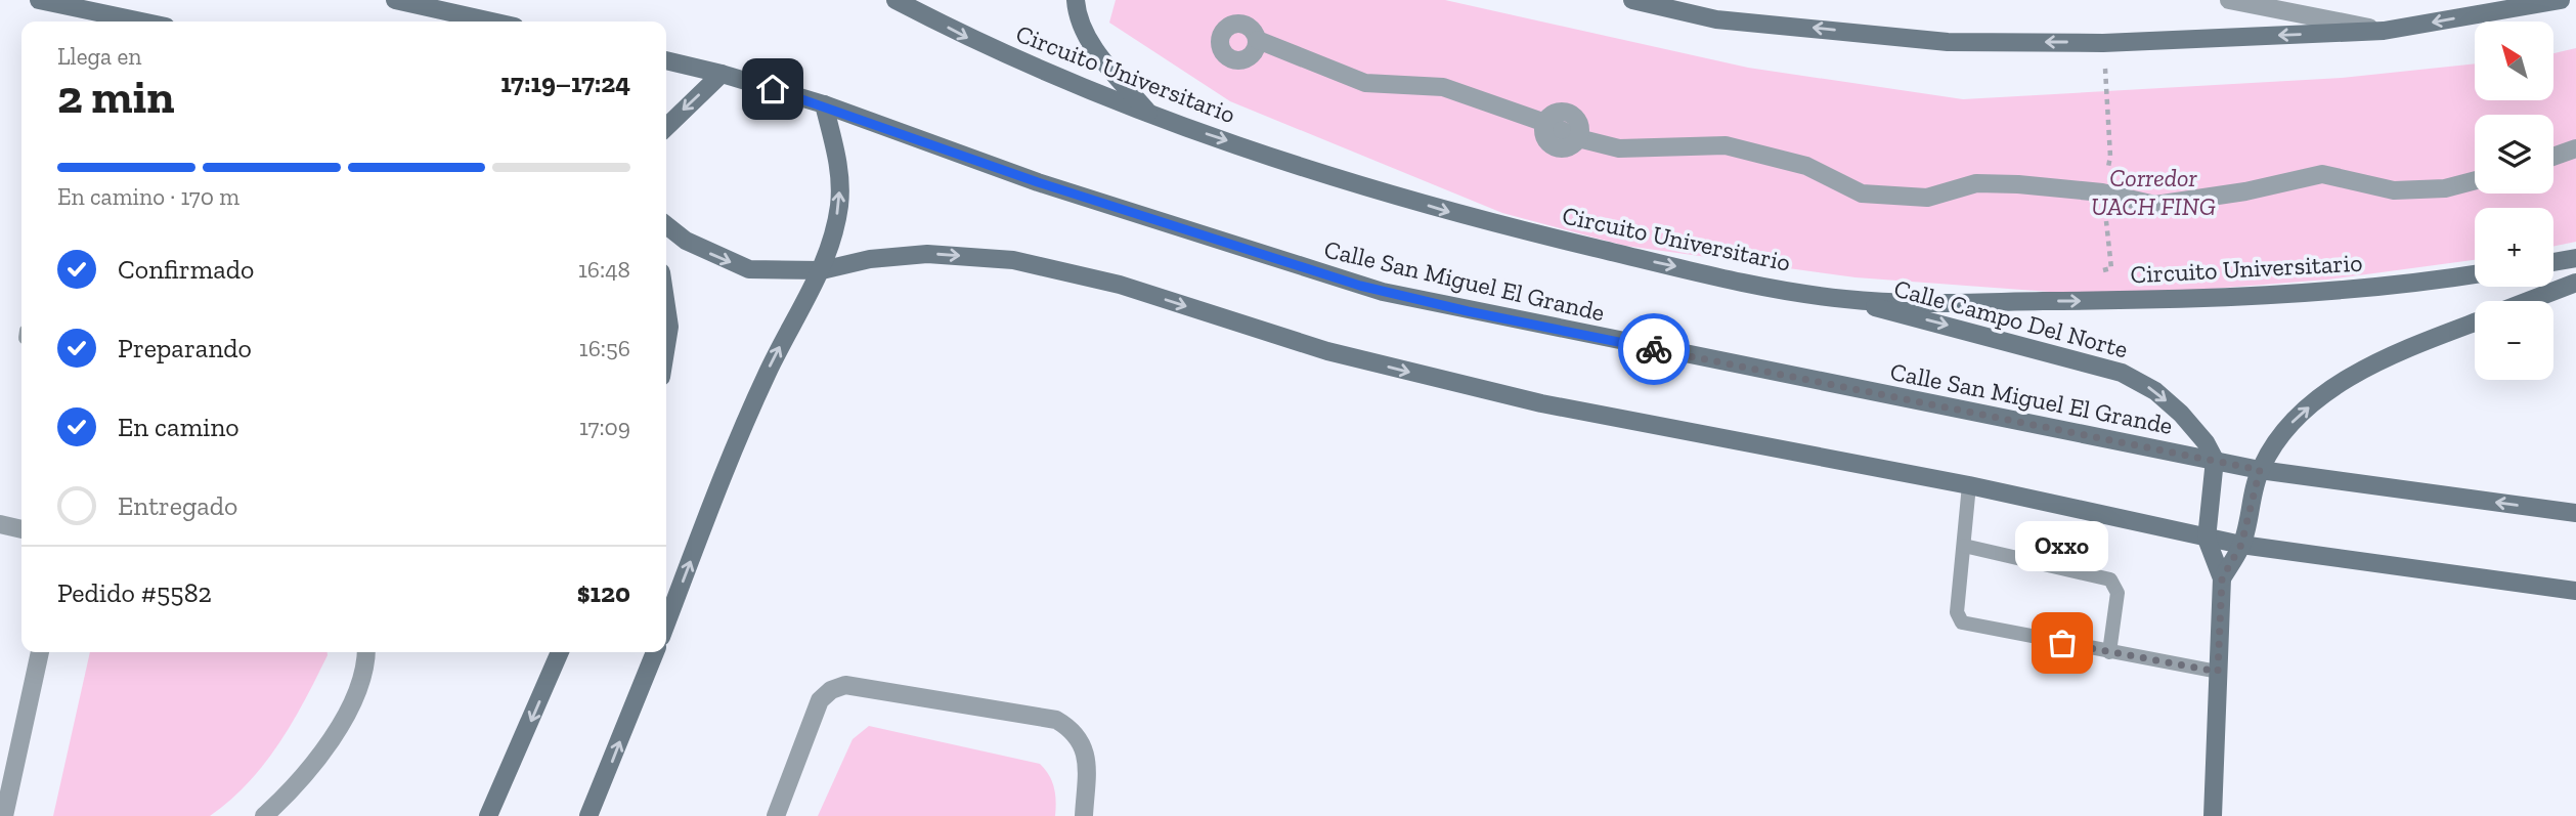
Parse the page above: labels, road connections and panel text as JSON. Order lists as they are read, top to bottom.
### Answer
{
  "streets": {
    "street": ["Circuito Universitario", "Calle San Miguel El Grande", "Calle Campo Del Norte"]
  },
  "crossings": [
    ["Circuito Universitario", "Calle Campo Del Norte"],
    ["Calle San Miguel El Grande", "Calle Campo Del Norte"]
  ],
  "parks": ["Corredor UACH FING"],
  "places": ["Oxxo"],
  "north": "top left",
  "page": {
    "map_buttons": ["+", "−"],
    "heading": ["2 min", "Llega en", "17:19–17:24"],
    "panel": ["Pedido #5582", "$120"],
    "bar": "En camino · 170 m",
    "list": [
      ["Confirmado", "16:48"],
      ["Preparando", "16:56"],
      ["En camino", "17:09"],
      "Entregado"
    ],
    "bubble": "Oxxo"
  }
}
